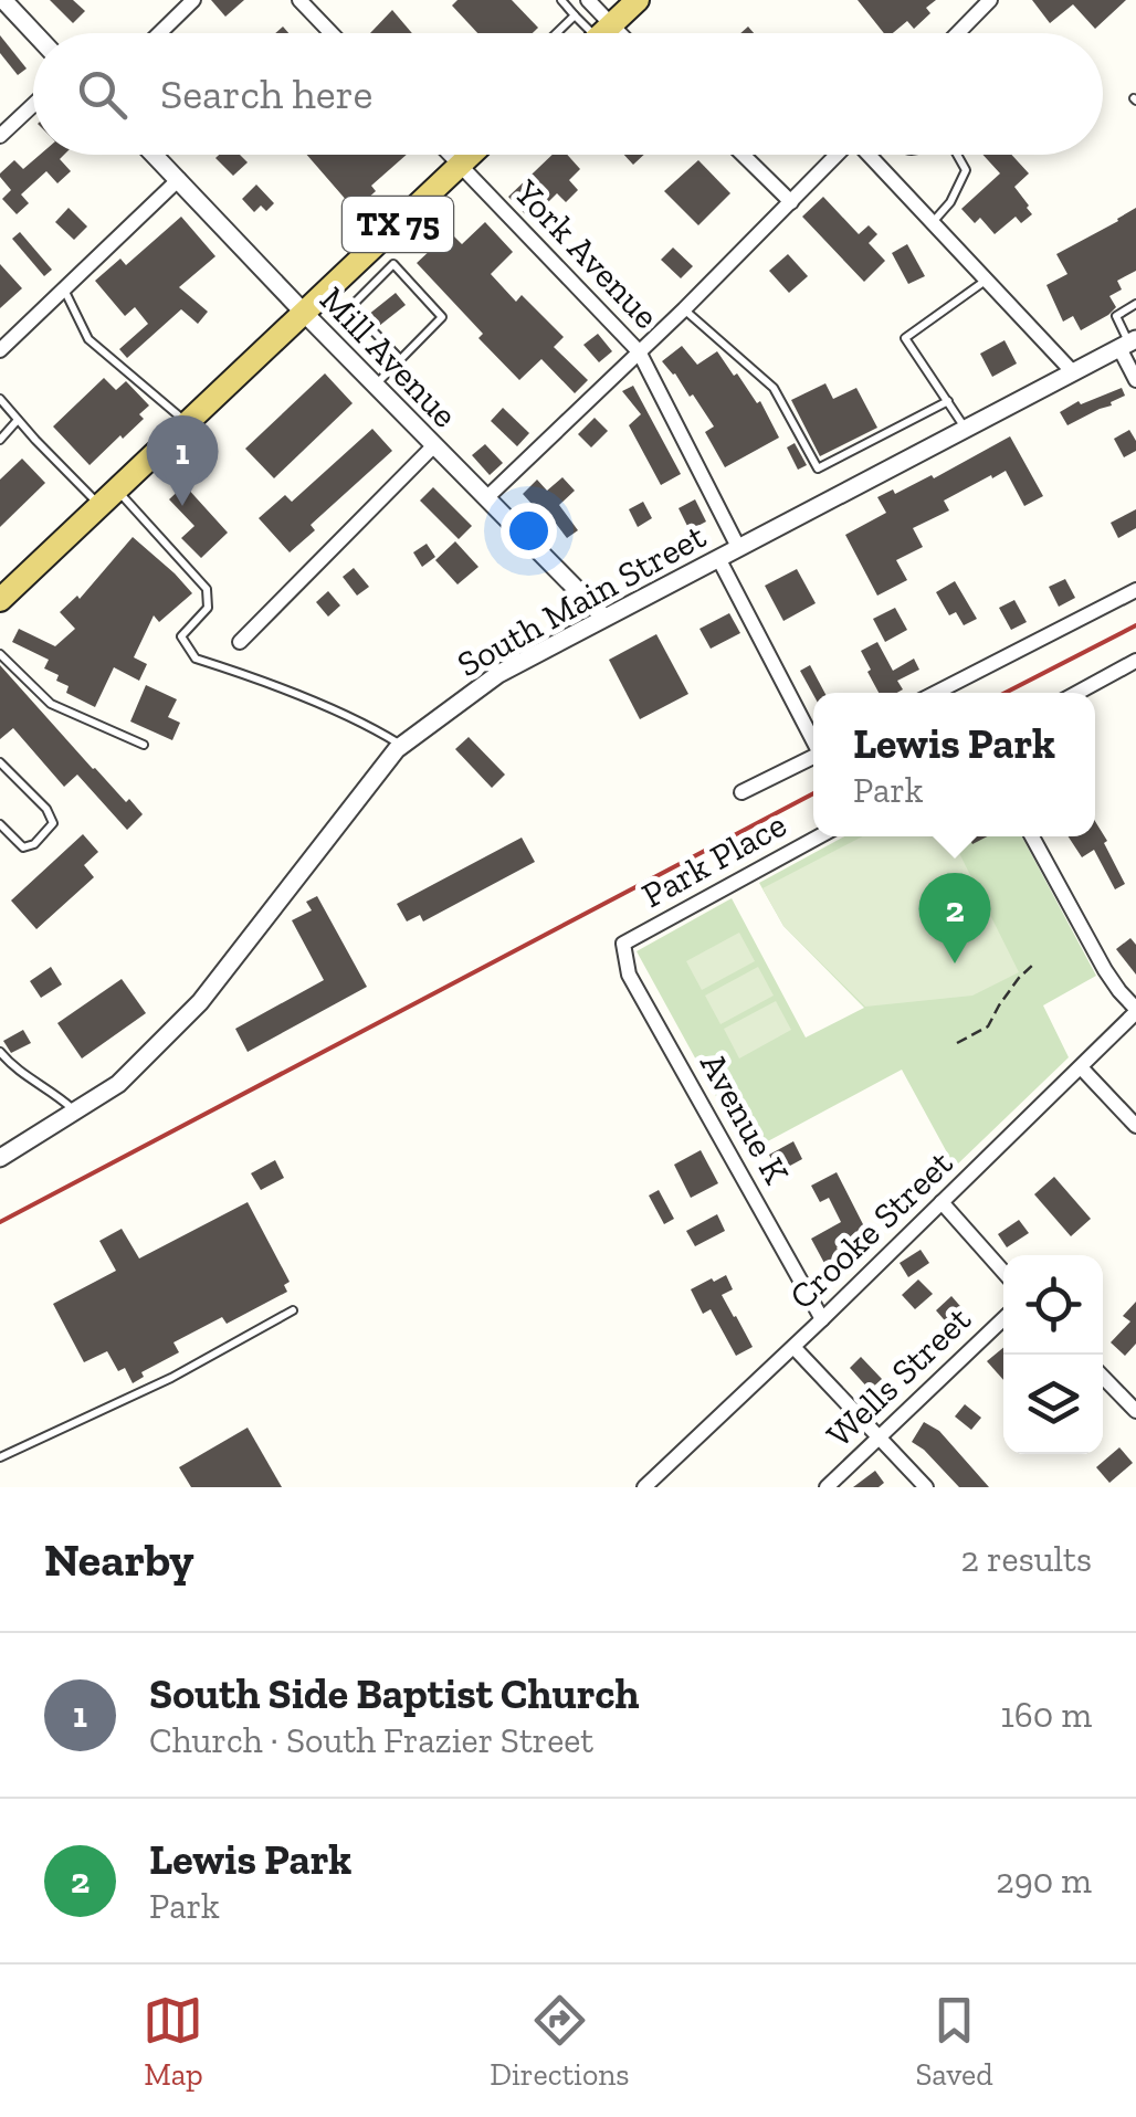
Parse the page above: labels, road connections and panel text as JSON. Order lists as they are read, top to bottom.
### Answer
{
  "streets": {
    "main road": ["TX 75"],
    "street": [
      "York Avenue",
      "Mill Avenue",
      "South Main Street",
      "Park Place",
      "Avenue K",
      "Crooke Street",
      "Wells Street"
    ]
  },
  "crossings": [
    ["TX 75", "York Avenue"],
    ["TX 75", "Mill Avenue"],
    ["York Avenue", "South Main Street"],
    ["Mill Avenue", "South Main Street"],
    ["Park Place", "Avenue K"],
    ["Avenue K", "Crooke Street"]
  ],
  "page": {
    "search": "Search here",
    "pins": ["1", "2"],
    "popup": ["Lewis Park", "Park"],
    "heading": ["Nearby", "2 results"],
    "list": [
      {
        "mark": "1",
        "name": "South Side Baptist Church",
        "note": "Church · South Frazier Street",
        "value": "160 m"
      },
      {
        "mark": "2",
        "name": "Lewis Park",
        "note": "Park",
        "value": "290 m"
      }
    ],
    "nav": ["Map", "Directions", "Saved"]
  }
}
